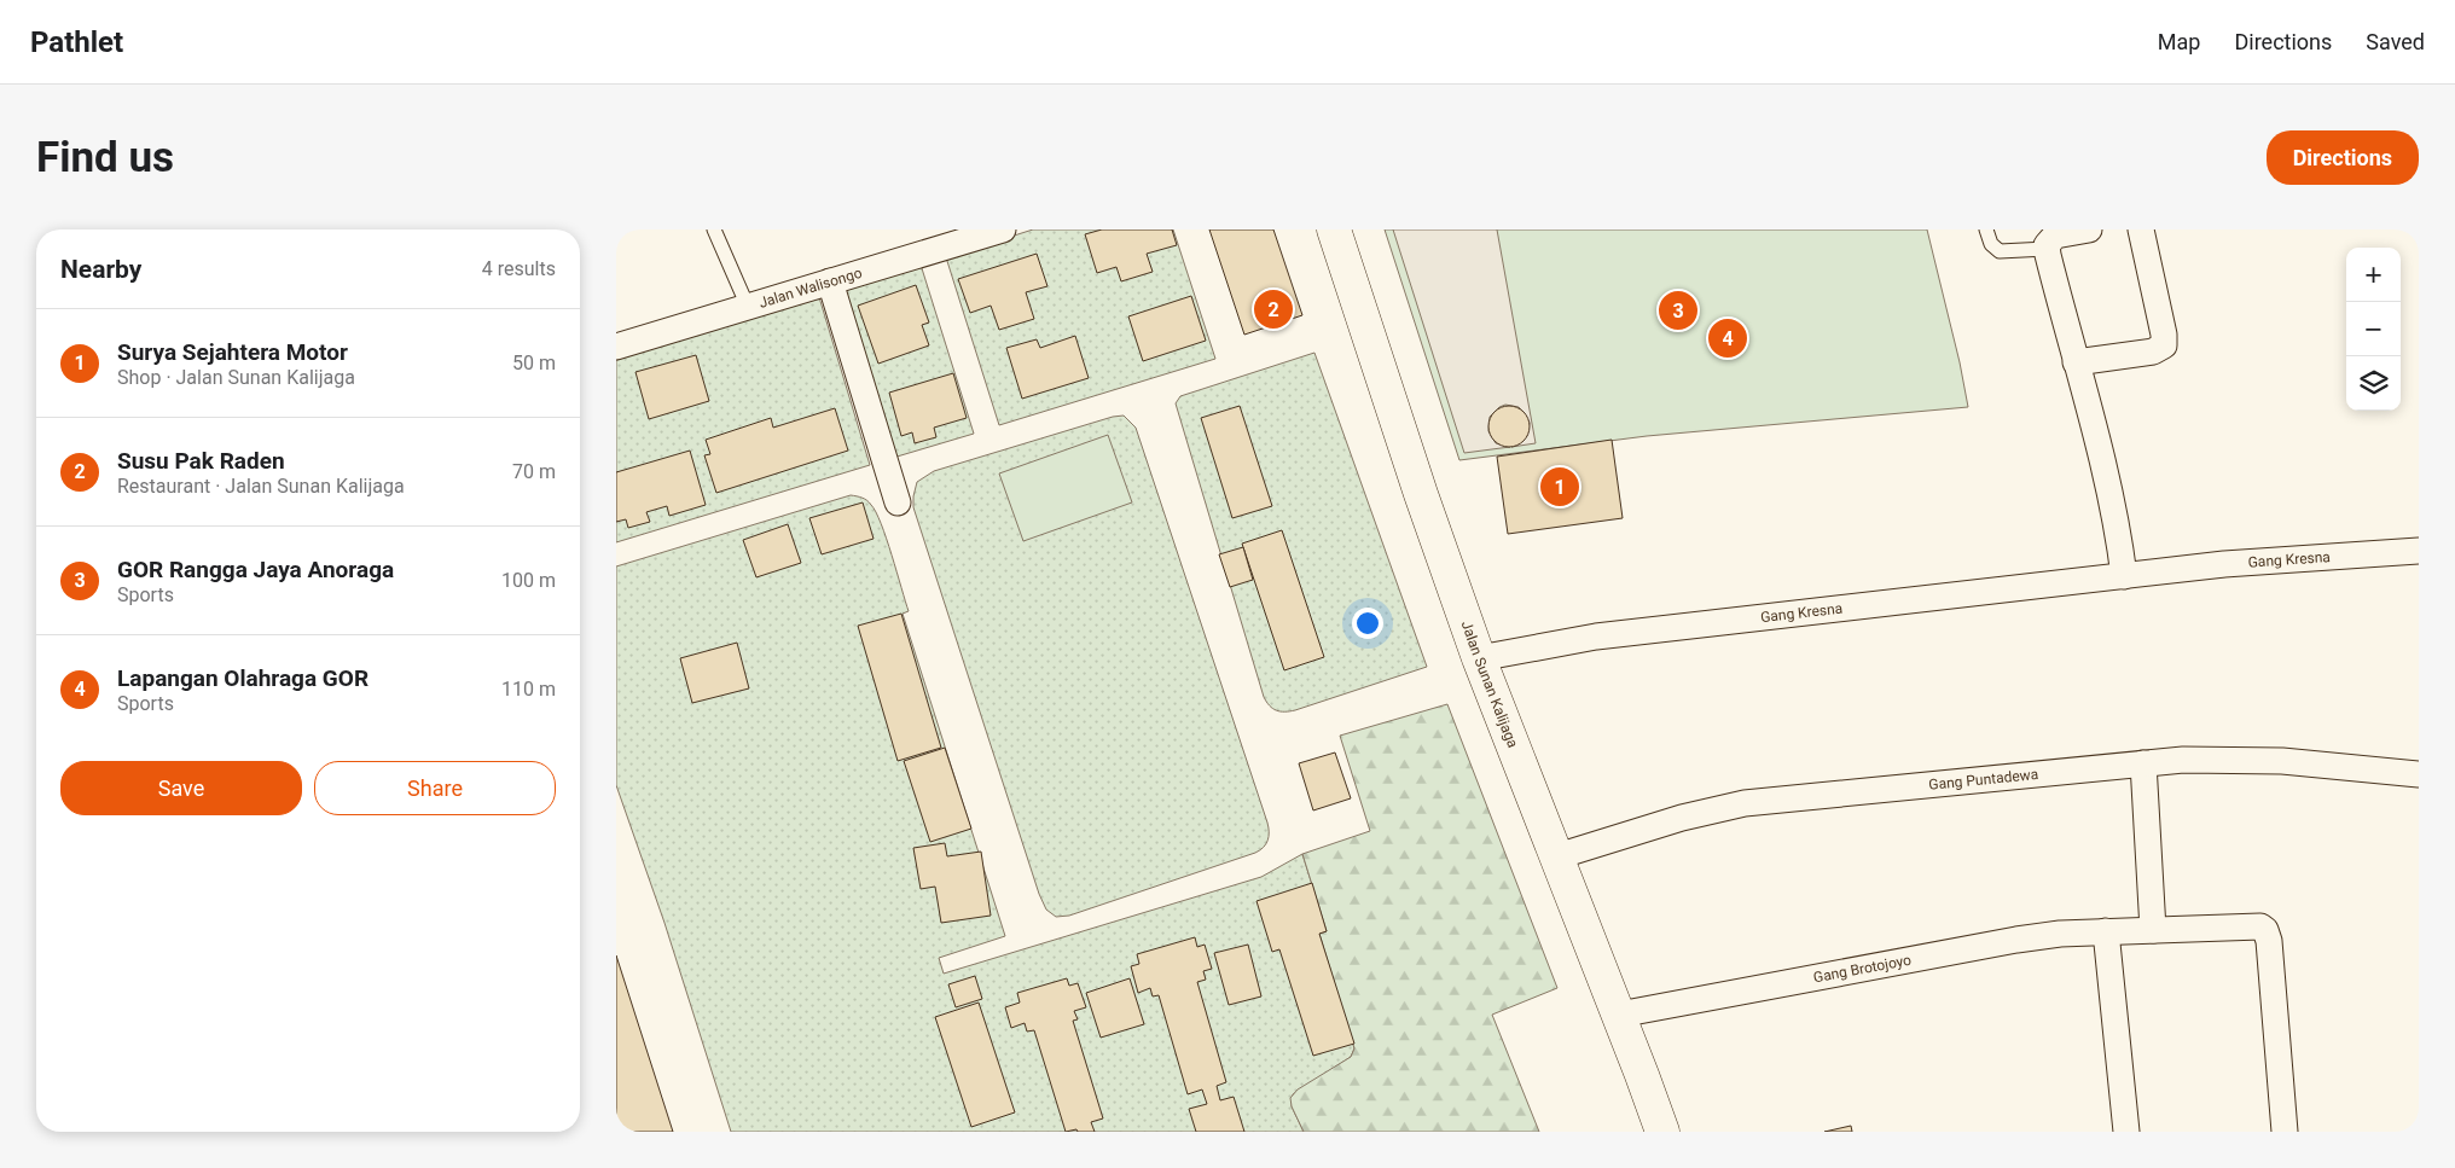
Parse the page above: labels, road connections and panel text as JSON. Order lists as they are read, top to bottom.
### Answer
{
  "streets": {
    "main road": ["Jalan Sunan Kalijaga"],
    "street": [
      "Jalan Walisongo",
      "Gang Kresna",
      "Gang Puntadewa",
      "Gang Brotojoyo"
    ]
  },
  "crossings": [
    ["Gang Kresna", "Jalan Sunan Kalijaga"],
    ["Jalan Sunan Kalijaga", "Gang Puntadewa"],
    ["Jalan Sunan Kalijaga", "Gang Brotojoyo"]
  ],
  "page": {
    "header": "Pathlet",
    "nav": ["Map", "Directions", "Saved"],
    "buttons": [
      "Directions",
      ["Save", "Share"]
    ],
    "title": "Find us",
    "heading": ["Nearby", "4 results"],
    "map_buttons": ["+", "−"],
    "pins": [
      "2",
      "3",
      "4",
      "1"
    ],
    "list": [
      {
        "mark": "1",
        "name": "Surya Sejahtera Motor",
        "note": "Shop · Jalan Sunan Kalijaga",
        "value": "50 m"
      },
      {
        "mark": "2",
        "name": "Susu Pak Raden",
        "note": "Restaurant · Jalan Sunan Kalijaga",
        "value": "70 m"
      },
      {
        "mark": "3",
        "name": "GOR Rangga Jaya Anoraga",
        "note": "Sports",
        "value": "100 m"
      },
      {
        "mark": "4",
        "name": "Lapangan Olahraga GOR",
        "note": "Sports",
        "value": "110 m"
      }
    ]
  }
}
